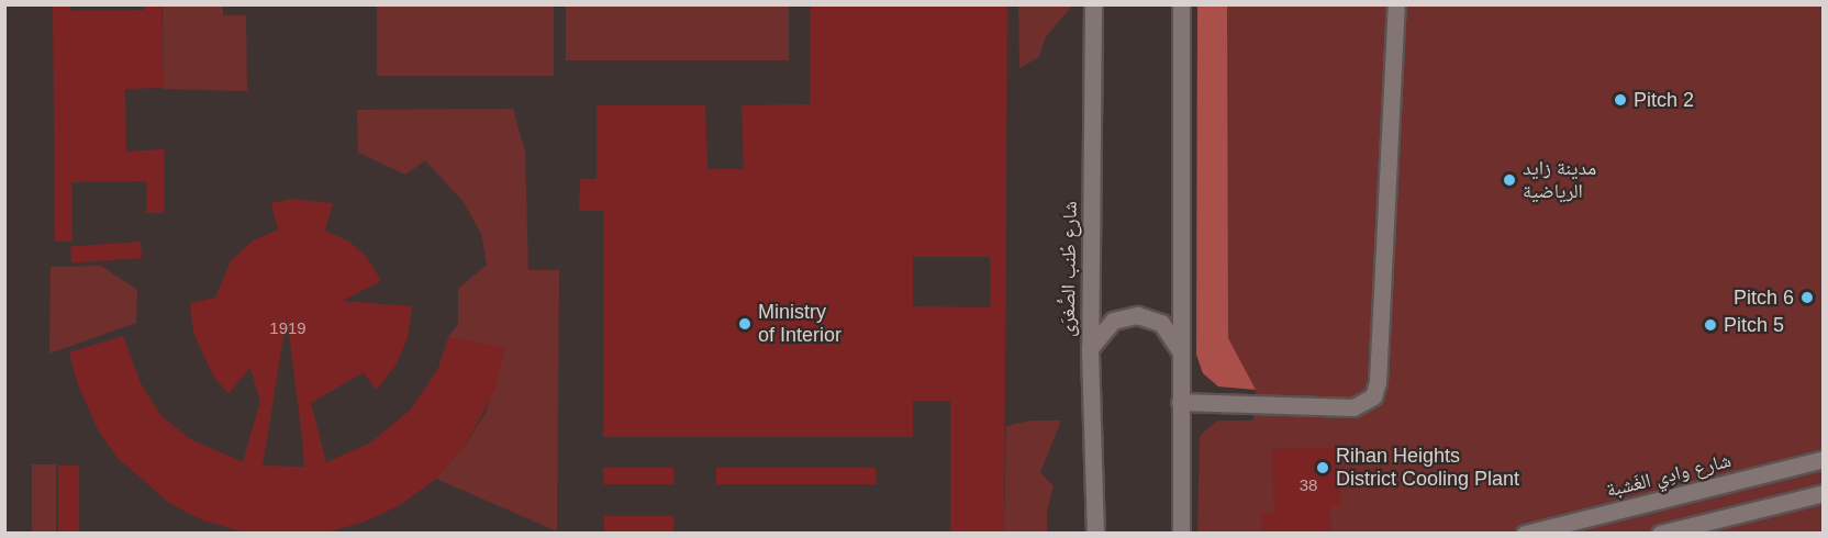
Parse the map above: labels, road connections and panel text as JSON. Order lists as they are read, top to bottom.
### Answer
{
  "streets": {
    "street": ["شارع طُنب الصُّغرَى", "شارع وادِي الغَشبة"]
  },
  "places": [
    "Pitch 2",
    "مدينة زايد الرياضية",
    "Pitch 6",
    "Ministry of Interior",
    "Pitch 5",
    "Rihan Heights District Cooling Plant"
  ],
  "house_numbers": ["1919", "38"]
}
